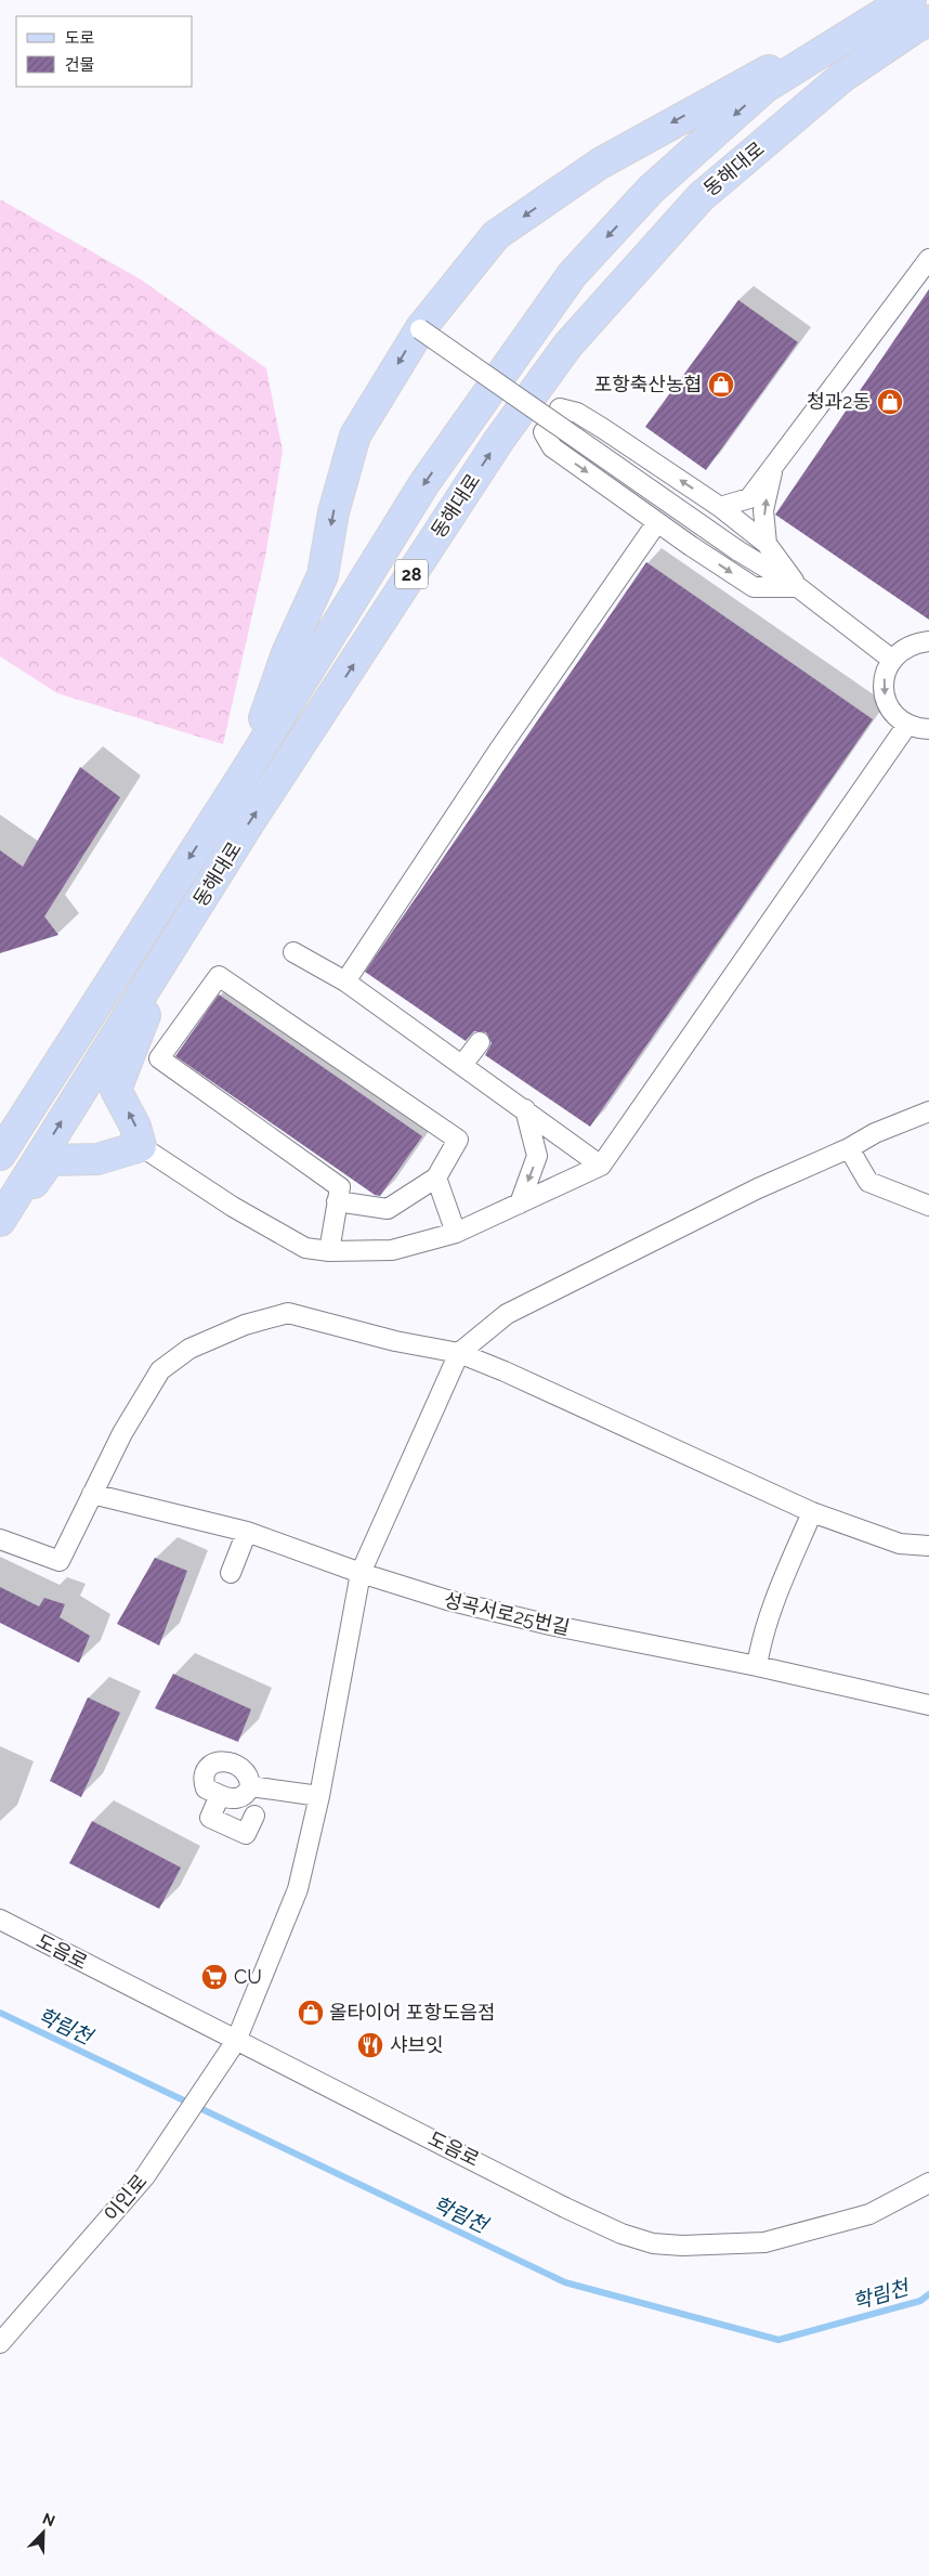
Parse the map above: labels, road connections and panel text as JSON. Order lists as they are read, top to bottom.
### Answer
{
  "streets": {
    "main road": ["동해대로", "28"],
    "street": ["성곡서로25번길", "도음로", "이인로"]
  },
  "crossings": [
    ["성곡서로25번길", "이인로"],
    ["도음로", "이인로"]
  ],
  "water": ["학림천"],
  "places": {
    "shop": ["포항축산농협", "청과2동", "올타이어 포항도음점"],
    "supermarket": ["CU"],
    "restaurant": ["샤브잇"]
  },
  "legend": ["도로", "건물"],
  "north": "top right"
}
